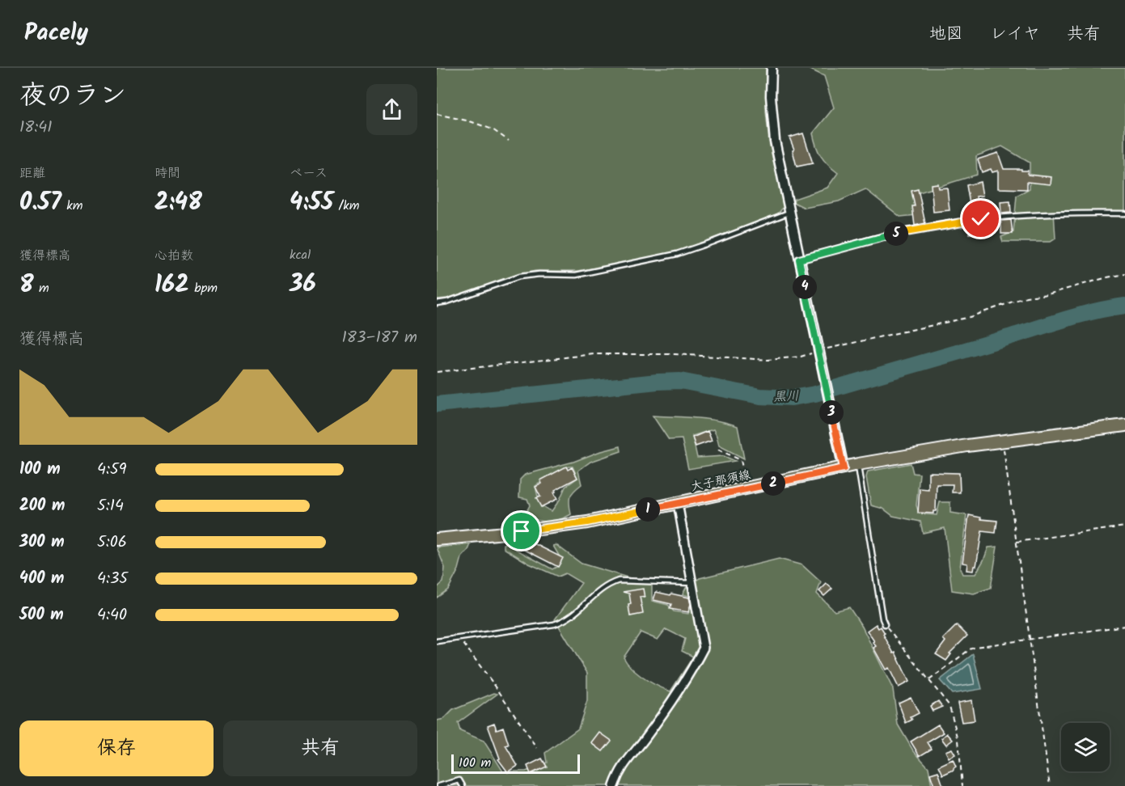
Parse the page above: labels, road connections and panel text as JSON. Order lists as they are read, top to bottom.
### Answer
{
  "streets": {
    "main road": ["大子那須線"]
  },
  "water": ["黒川"],
  "scale_bar": "100 m",
  "page": {
    "header": "Pacely",
    "nav": ["地図", "レイヤ", "共有"],
    "heading": ["夜のラン", "18:41"],
    "stats": [
      ["距離", "0.57 km"],
      ["時間", "2:48"],
      ["ペース", "4:55 /km"],
      ["獲得標高", "8 m"],
      ["心拍数", "162 bpm"],
      ["kcal", "36"]
    ],
    "pins": [
      "5",
      "4",
      "3",
      "2",
      "1"
    ],
    "chart": ["獲得標高", "183–187 m"],
    "list": [
      {
        "name": "100 m",
        "note": "4:59"
      },
      {
        "name": "200 m",
        "note": "5:14"
      },
      {
        "name": "300 m",
        "note": "5:06"
      },
      {
        "name": "400 m",
        "note": "4:35"
      },
      {
        "name": "500 m",
        "note": "4:40"
      }
    ],
    "buttons": ["保存", "共有"],
    "scale": "100 m"
  }
}
